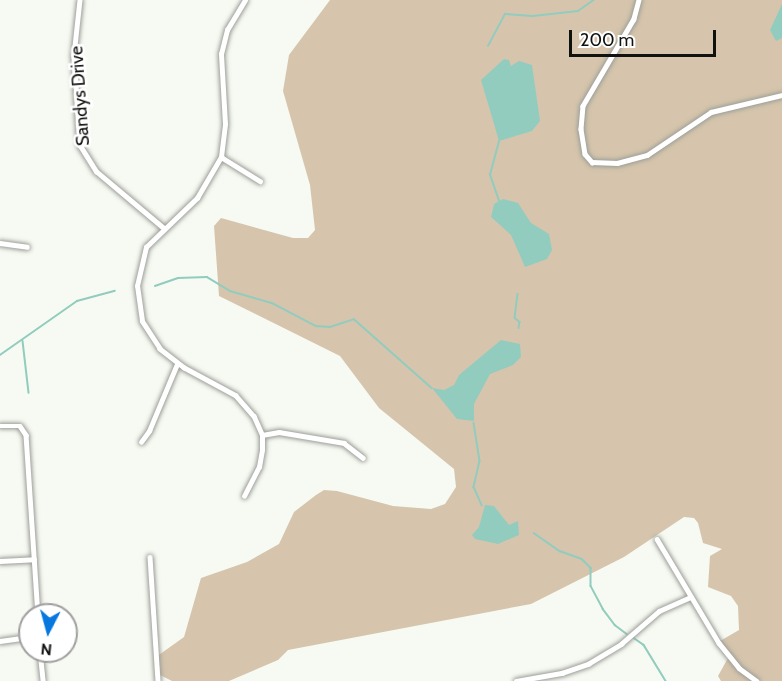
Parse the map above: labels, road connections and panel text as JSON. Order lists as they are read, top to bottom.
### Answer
{
  "streets": {
    "street": ["Sandys Drive"]
  },
  "scale_bar": "200 m",
  "north": "bottom"
}
